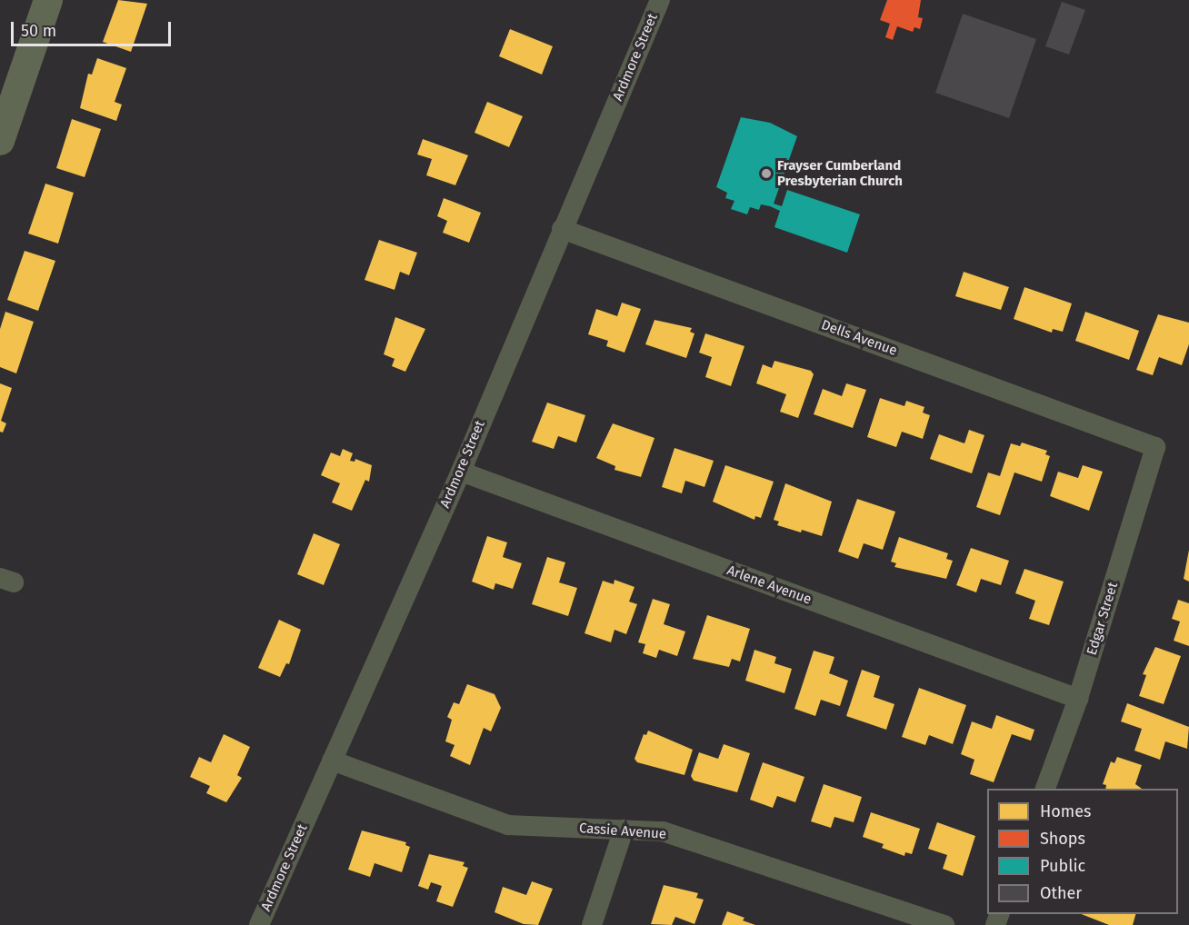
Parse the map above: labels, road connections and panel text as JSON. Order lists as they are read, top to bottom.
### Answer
{
  "streets": {
    "street": [
      "Ardmore Street",
      "Dells Avenue",
      "Arlene Avenue",
      "Edgar Street",
      "Cassie Avenue"
    ]
  },
  "crossings": [
    ["Ardmore Street", "Dells Avenue"],
    ["Ardmore Street", "Arlene Avenue"],
    ["Ardmore Street", "Cassie Avenue"],
    ["Dells Avenue", "Edgar Street"],
    ["Arlene Avenue", "Edgar Street"]
  ],
  "places": ["Frayser Cumberland Presbyterian Church"],
  "legend": [
    "Homes",
    "Shops",
    "Public",
    "Other"
  ],
  "scale_bar": "50 m"
}
